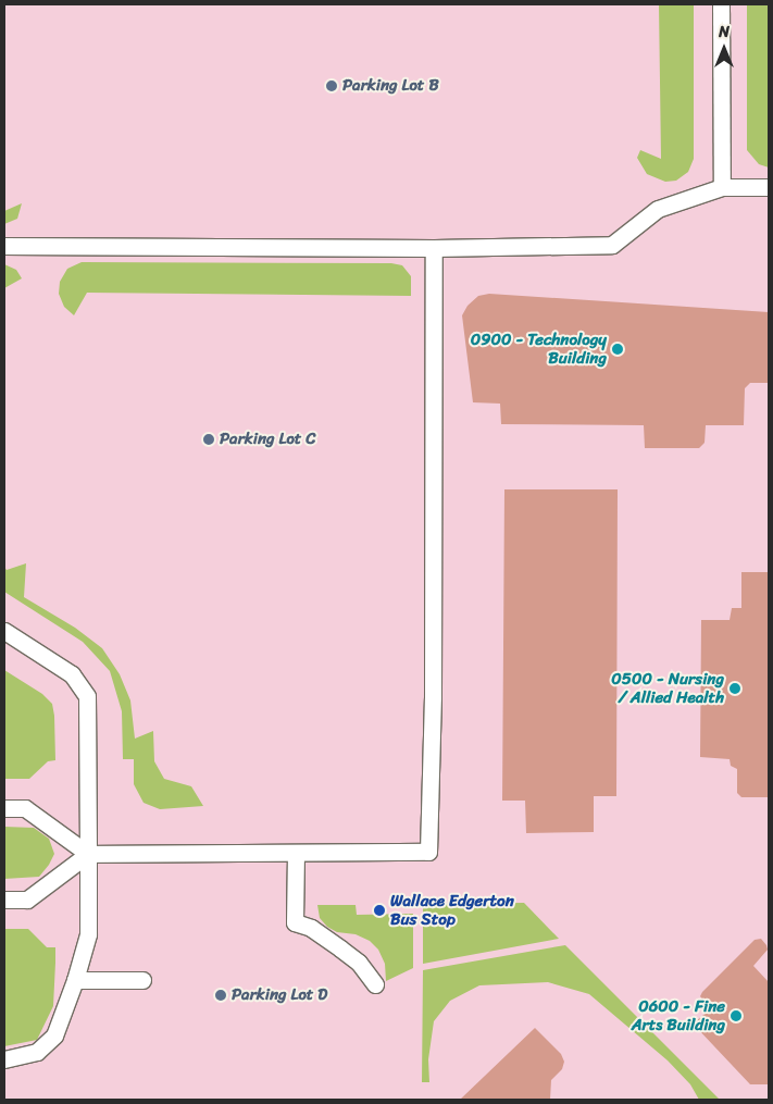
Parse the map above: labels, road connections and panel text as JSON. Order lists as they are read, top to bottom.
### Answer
{
  "places": [
    "Parking Lot B",
    "0900 - Technology Building",
    "Parking Lot C",
    "0500 - Nursing / Allied Health",
    "Wallace Edgerton Bus Stop",
    "Parking Lot D",
    "0600 - Fine Arts Building"
  ],
  "north": "top"
}
